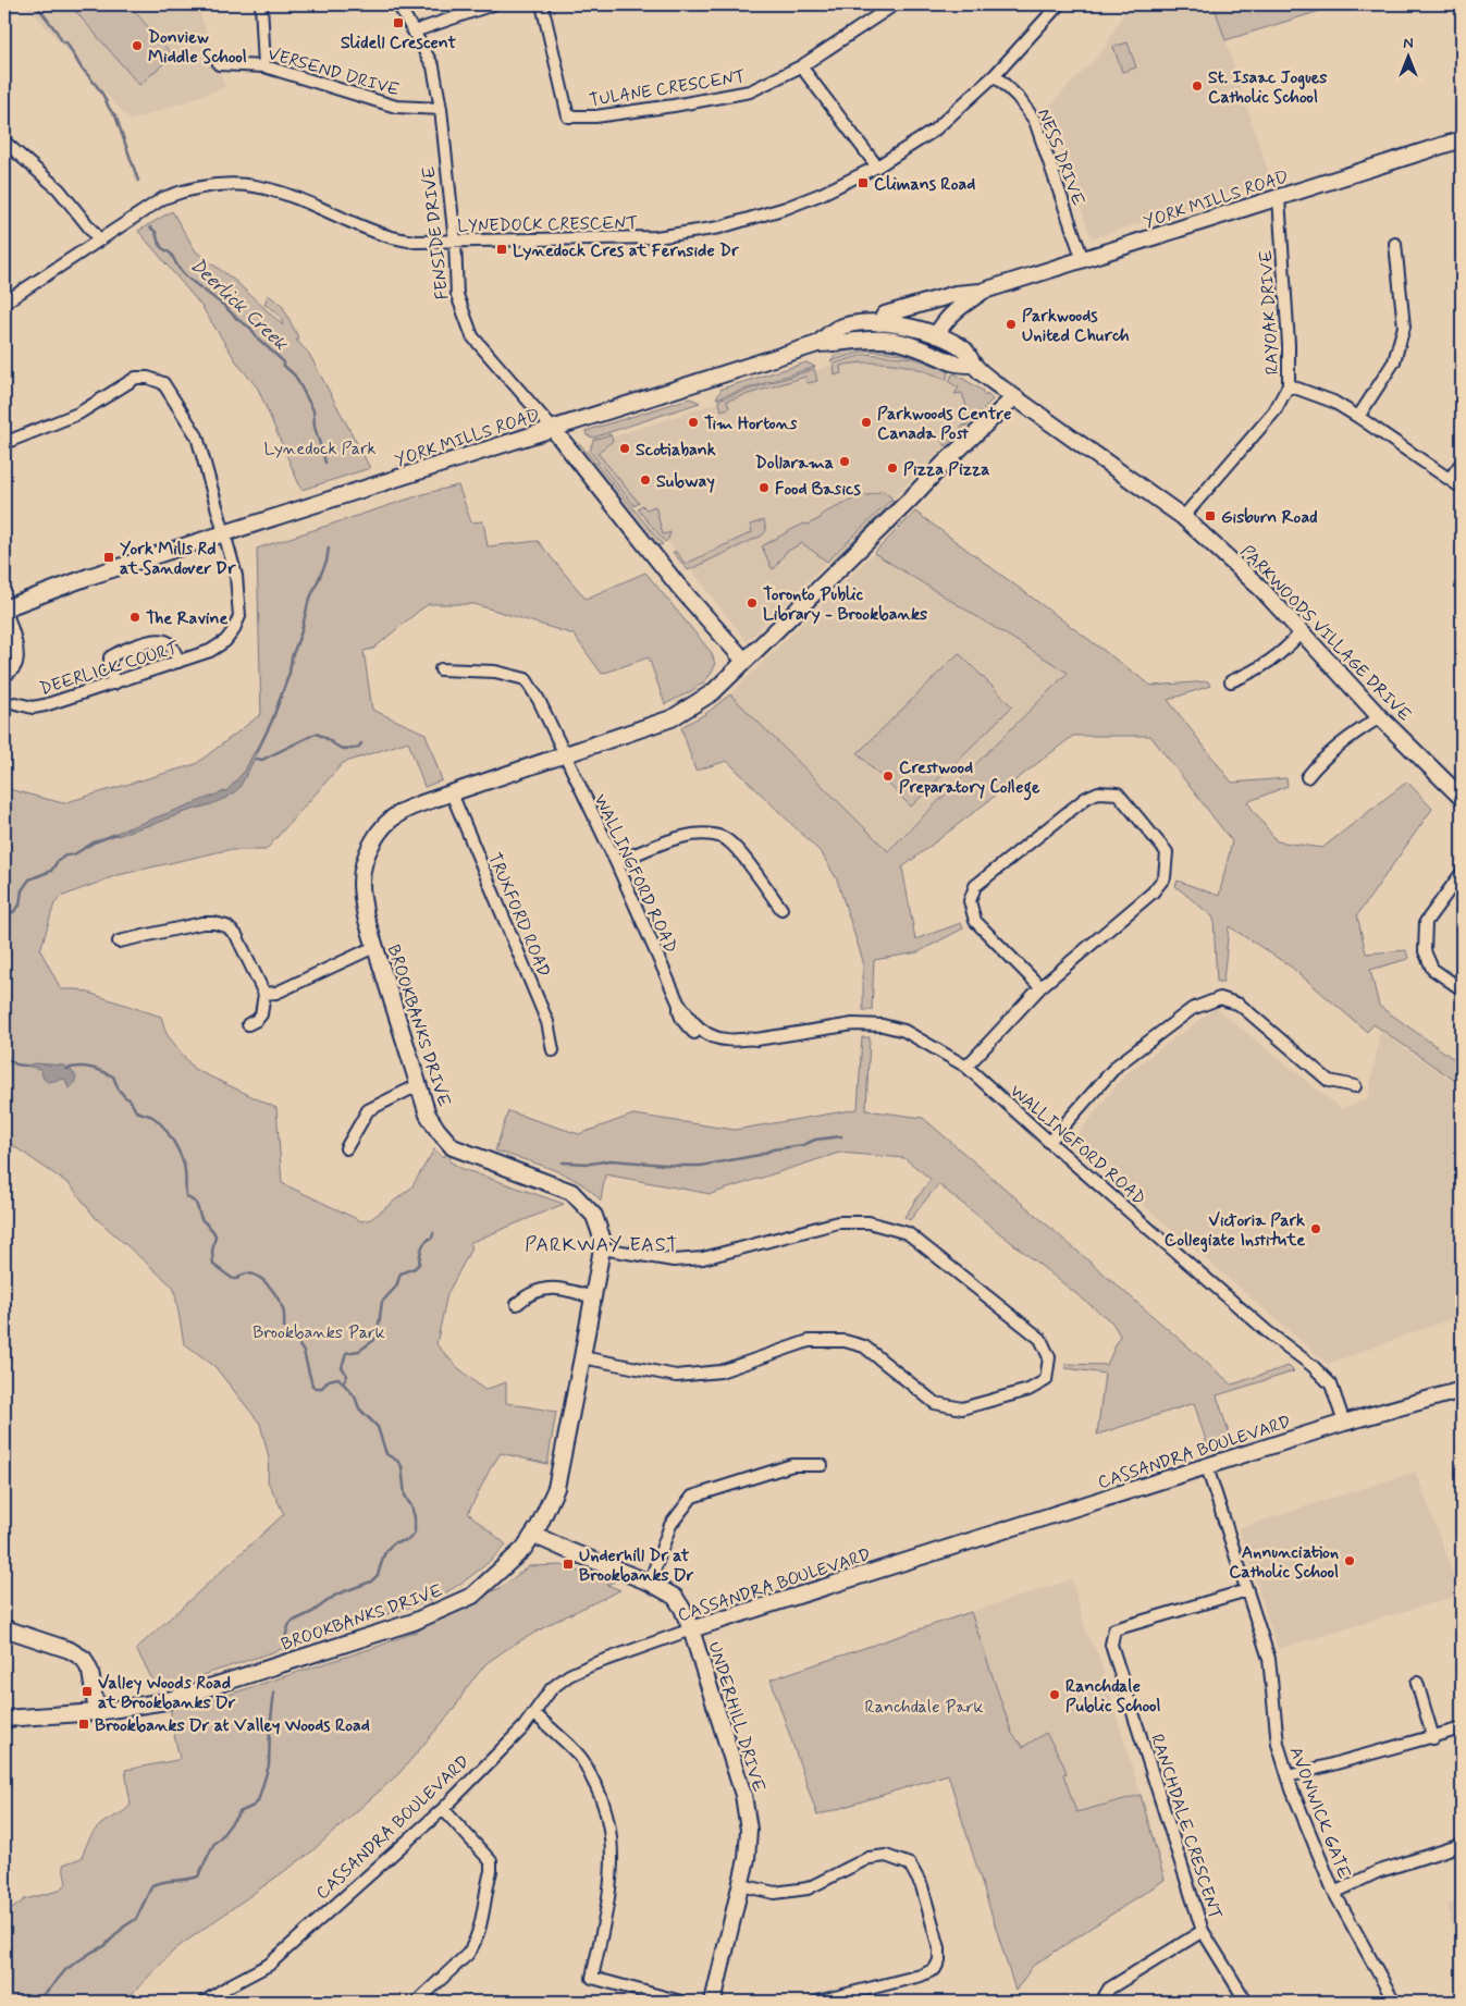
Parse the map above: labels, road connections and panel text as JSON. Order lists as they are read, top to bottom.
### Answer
{
  "streets": {
    "street": [
      "VERSEND DRIVE",
      "TULANE CRESCENT",
      "NESS DRIVE",
      "YORK MILLS ROAD",
      "LYNEDOCK CRESCENT",
      "FENSIDE DRIVE",
      "RAYOAK DRIVE",
      "PARKWOODS VILLAGE DRIVE",
      "DEERLICK COURT",
      "WALLINGFORD ROAD",
      "TRUXFORD ROAD",
      "BROOKBANKS DRIVE",
      "CASSANDRA BOULEVARD",
      "UNDERHILL DRIVE",
      "AVONWICK GATE",
      "RANCHDALE CRESCENT"
    ]
  },
  "crossings": [
    ["VERSEND DRIVE", "FENSIDE DRIVE"],
    ["NESS DRIVE", "YORK MILLS ROAD"],
    ["NESS DRIVE", "LYNEDOCK CRESCENT"],
    ["YORK MILLS ROAD", "FENSIDE DRIVE"],
    ["YORK MILLS ROAD", "RAYOAK DRIVE"],
    ["YORK MILLS ROAD", "PARKWOODS VILLAGE DRIVE"],
    ["YORK MILLS ROAD", "DEERLICK COURT"],
    ["LYNEDOCK CRESCENT", "FENSIDE DRIVE"],
    ["FENSIDE DRIVE", "BROOKBANKS DRIVE"],
    ["PARKWOODS VILLAGE DRIVE", "BROOKBANKS DRIVE"],
    ["WALLINGFORD ROAD", "BROOKBANKS DRIVE"],
    ["WALLINGFORD ROAD", "CASSANDRA BOULEVARD"],
    ["TRUXFORD ROAD", "BROOKBANKS DRIVE"],
    ["BROOKBANKS DRIVE", "UNDERHILL DRIVE"],
    ["CASSANDRA BOULEVARD", "UNDERHILL DRIVE"],
    ["CASSANDRA BOULEVARD", "AVONWICK GATE"],
    ["AVONWICK GATE", "RANCHDALE CRESCENT"]
  ],
  "districts": ["PARKWAY EAST"],
  "water": ["Deerlick Creek"],
  "parks": ["Lynedock Park", "Brookbanks Park", "Ranchdale Park"],
  "places": {
    "transit": [
      "Slidell Crescent",
      "Climans Road",
      "Lynedock Cres at Fernside Dr",
      "Gisburn Road",
      "York Mills Rd at Sandover Dr",
      "Underhill Dr at Brookbanks Dr",
      "Valley Woods Road at Brookbanks Dr",
      "Brookbanks Dr at Valley Woods Road"
    ],
    "other": [
      "Donview Middle School",
      "St. Isaac Jogues Catholic School",
      "Parkwoods United Church",
      "Tim Hortons",
      "Parkwoods Centre Canada Post",
      "Scotiabank",
      "Dollarama",
      "Pizza Pizza",
      "Subway",
      "Food Basics",
      "Toronto Public Library - Brookbanks",
      "The Ravine",
      "Crestwood Preparatory College",
      "Victoria Park Collegiate Institute",
      "Annunciation Catholic School",
      "Ranchdale Public School"
    ]
  },
  "north": "top"
}
